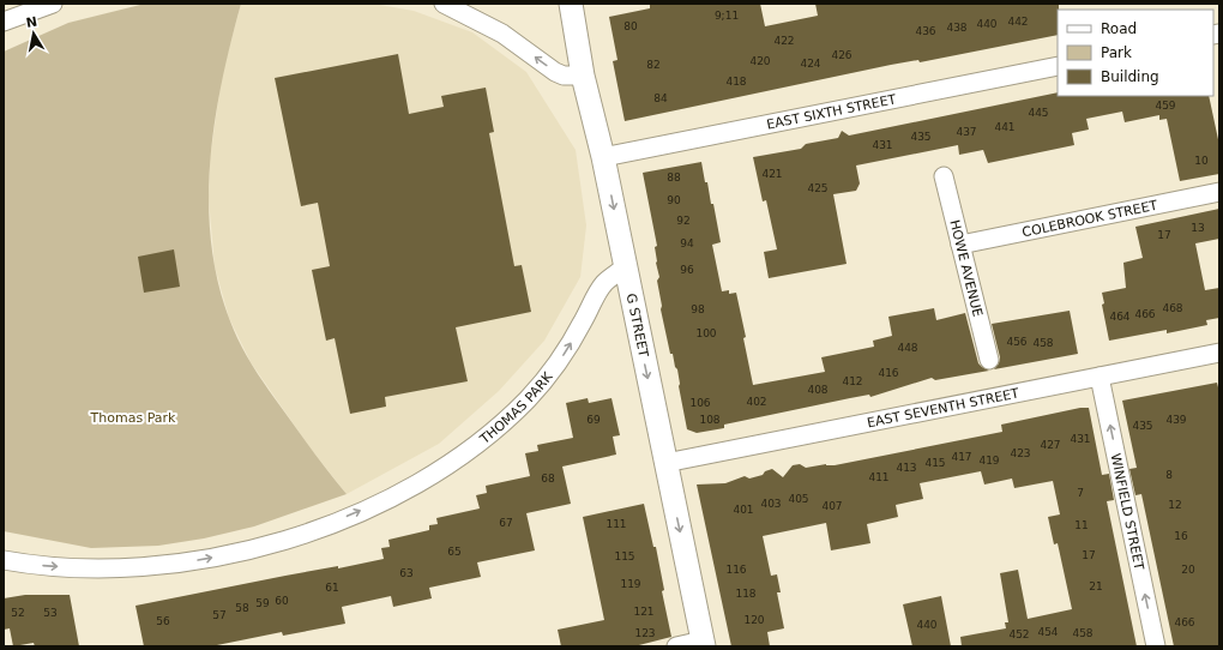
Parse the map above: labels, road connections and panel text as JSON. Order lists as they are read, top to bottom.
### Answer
{
  "streets": {
    "street": [
      "EAST SIXTH STREET",
      "COLEBROOK STREET",
      "HOWE AVENUE",
      "G STREET",
      "THOMAS PARK",
      "EAST SEVENTH STREET",
      "WINFIELD STREET"
    ]
  },
  "crossings": [
    ["EAST SIXTH STREET", "G STREET"],
    ["COLEBROOK STREET", "HOWE AVENUE"],
    ["G STREET", "THOMAS PARK"],
    ["G STREET", "EAST SEVENTH STREET"],
    ["EAST SEVENTH STREET", "WINFIELD STREET"]
  ],
  "one_way": ["G STREET", "THOMAS PARK", "WINFIELD STREET"],
  "parks": ["Thomas Park"],
  "house_numbers": [
    "9;11",
    "442",
    "440",
    "80",
    "438",
    "436",
    "422",
    "426",
    "420",
    "424",
    "82",
    "418",
    "84",
    "459",
    "445",
    "441",
    "437",
    "435",
    "431",
    "10",
    "421",
    "88",
    "425",
    "90",
    "92",
    "13",
    "17",
    "94",
    "96",
    "468",
    "98",
    "466",
    "464",
    "100",
    "456",
    "458",
    "448",
    "416",
    "412",
    "408",
    "402",
    "106",
    "69",
    "108",
    "439",
    "435",
    "431",
    "427",
    "423",
    "417",
    "419",
    "415",
    "413",
    "8",
    "411",
    "68",
    "7",
    "405",
    "403",
    "12",
    "407",
    "401",
    "67",
    "111",
    "11",
    "16",
    "65",
    "17",
    "115",
    "116",
    "20",
    "63",
    "119",
    "21",
    "61",
    "118",
    "60",
    "59",
    "58",
    "121",
    "52",
    "53",
    "57",
    "120",
    "56",
    "466",
    "440",
    "454",
    "123",
    "458",
    "452"
  ],
  "legend": ["Road", "Park", "Building"],
  "north": "top"
}
